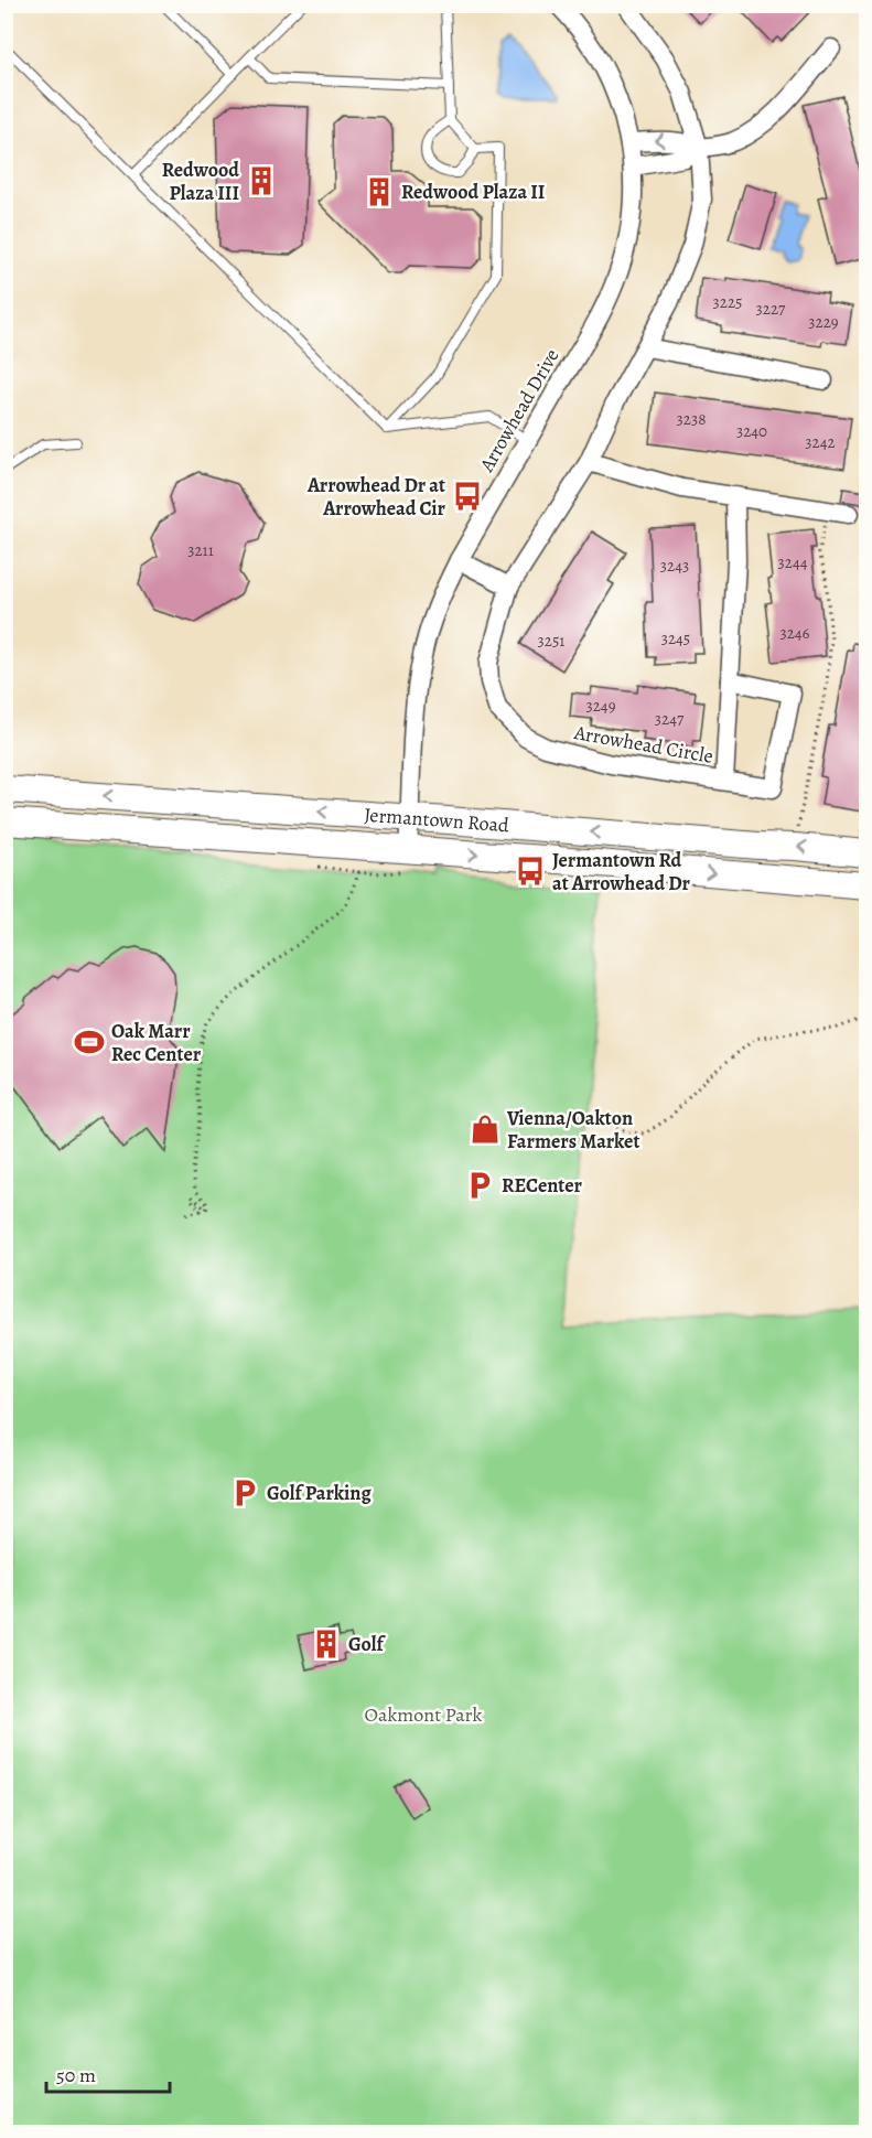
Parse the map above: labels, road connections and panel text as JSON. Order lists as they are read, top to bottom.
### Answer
{
  "streets": {
    "main road": ["Jermantown Road"],
    "street": ["Arrowhead Drive", "Arrowhead Circle"]
  },
  "crossings": [
    ["Arrowhead Drive", "Jermantown Road"]
  ],
  "parks": ["Oakmont Park"],
  "places": {
    "building": ["Redwood Plaza III", "Redwood Plaza II", "Golf"],
    "bus stop": ["Arrowhead Dr at Arrowhead Cir", "Jermantown Rd at Arrowhead Dr"],
    "sports": ["Oak Marr Rec Center"],
    "shop": ["Vienna/Oakton Farmers Market"],
    "parking": ["RECenter", "Golf Parking"]
  },
  "house_numbers": [
    "3225",
    "3227",
    "3229",
    "3238",
    "3240",
    "3242",
    "3211",
    "3244",
    "3243",
    "3246",
    "3245",
    "3251",
    "3249",
    "3247"
  ],
  "scale_bar": "50 m"
}
